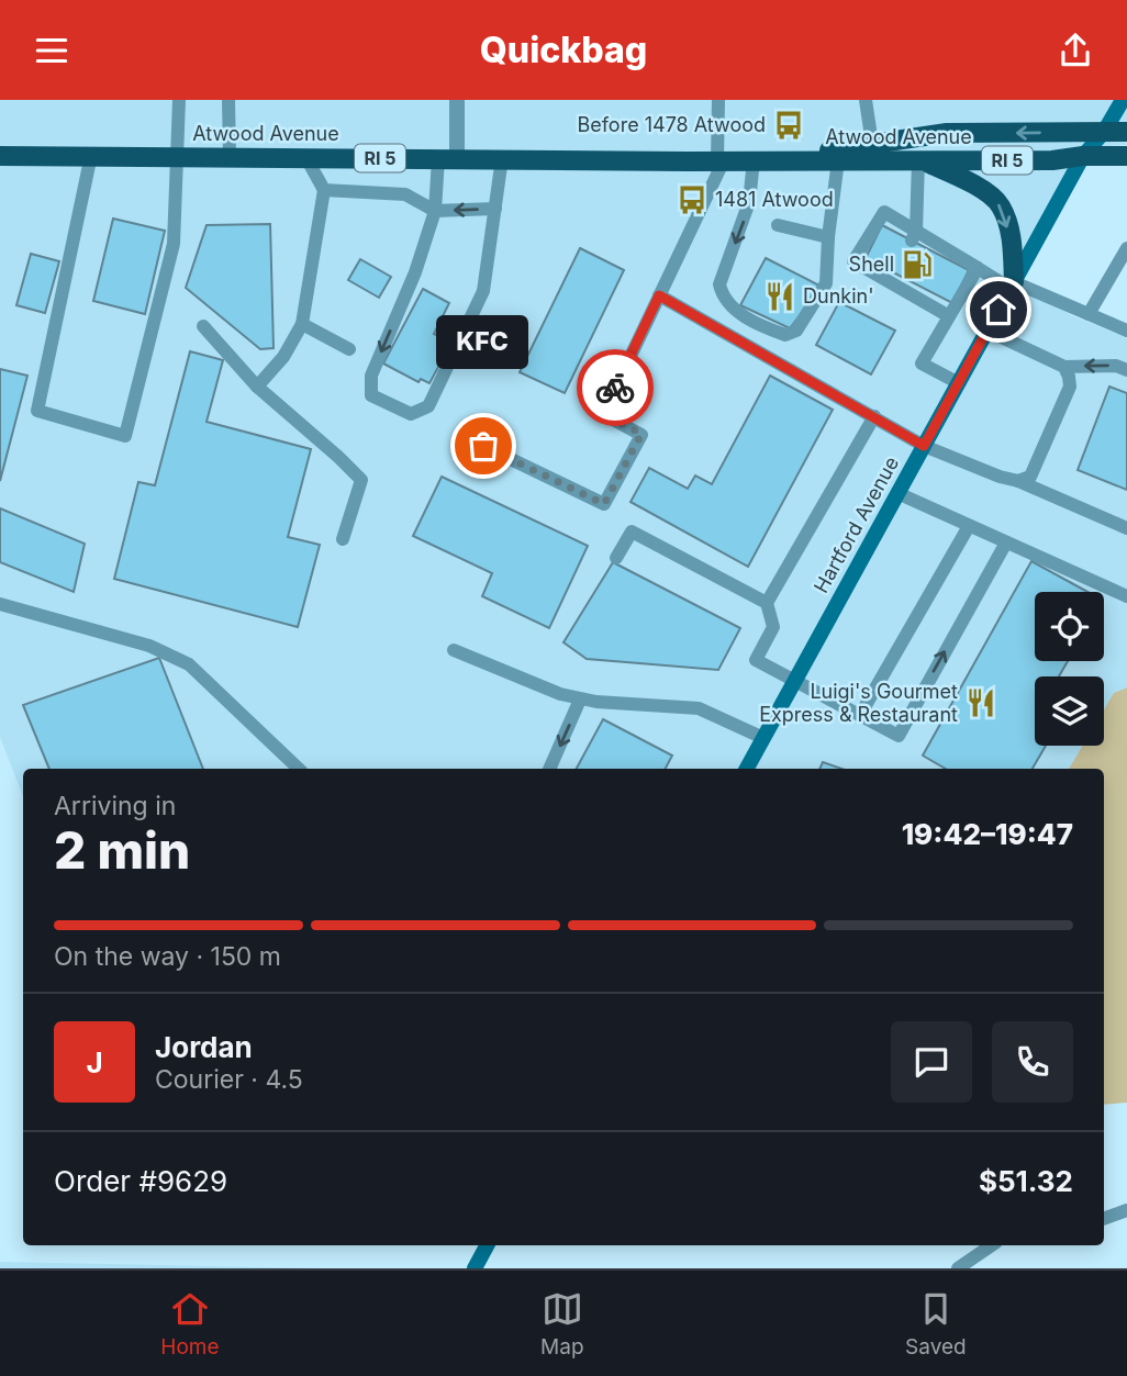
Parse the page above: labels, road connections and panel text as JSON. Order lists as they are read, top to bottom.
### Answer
{
  "streets": {
    "main road": ["Atwood Avenue", "RI 5", "Hartford Avenue"]
  },
  "crossings": [
    ["Atwood Avenue", "Hartford Avenue"]
  ],
  "places": {
    "bus stop": ["Before 1478 Atwood", "1481 Atwood"],
    "fuel station": ["Shell"],
    "restaurant": ["Dunkin'", "Luigi's Gourmet Express & Restaurant"],
    "other": ["KFC"]
  },
  "page": {
    "header": "Quickbag",
    "bubble": "KFC",
    "heading": ["2 min", "Arriving in", "19:42–19:47"],
    "panel": [
      "Jordan",
      "Courier · 4.5",
      "Order #9629",
      "$51.32"
    ],
    "bar": "On the way · 150 m",
    "round": "J",
    "tabs": ["Home", "Map", "Saved"]
  }
}
